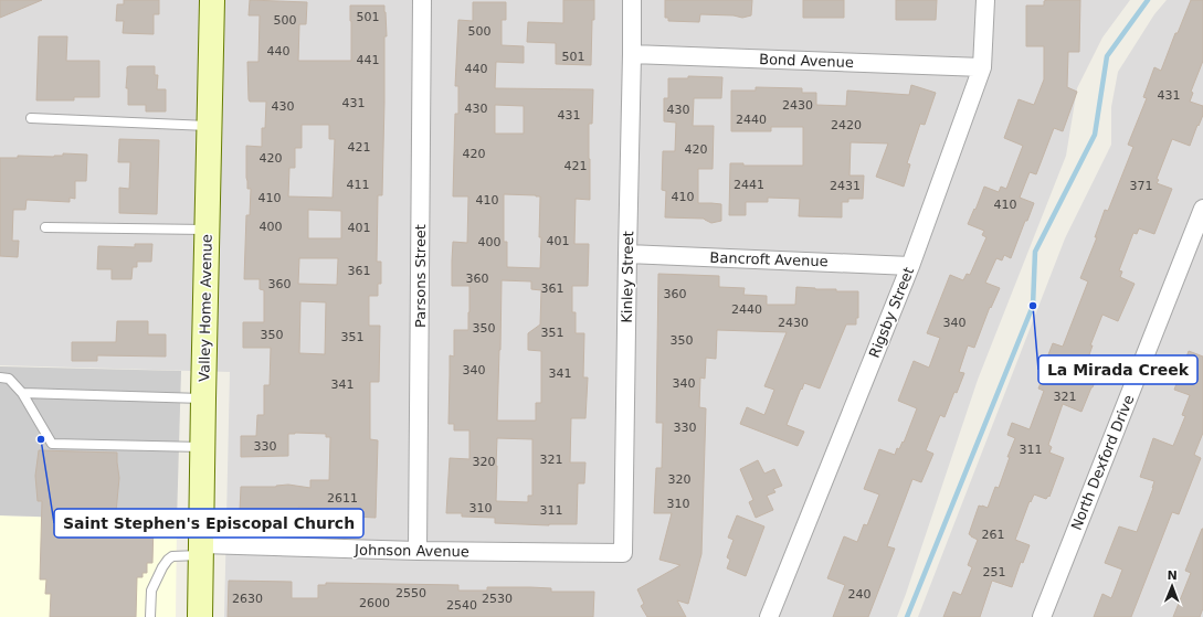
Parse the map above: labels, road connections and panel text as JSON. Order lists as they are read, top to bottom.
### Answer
{
  "streets": {
    "street": [
      "Bond Avenue",
      "Bancroft Avenue",
      "Parsons Street",
      "Kinley Street",
      "Valley Home Avenue",
      "Rigsby Street",
      "North Dexford Drive",
      "Johnson Avenue"
    ]
  },
  "crossings": [
    ["Bond Avenue", "Kinley Street"],
    ["Bond Avenue", "Rigsby Street"],
    ["Bancroft Avenue", "Kinley Street"],
    ["Bancroft Avenue", "Rigsby Street"],
    ["Parsons Street", "Johnson Avenue"],
    ["Kinley Street", "Johnson Avenue"],
    ["Valley Home Avenue", "Johnson Avenue"]
  ],
  "places": ["La Mirada Creek", "Saint Stephen's Episcopal Church"],
  "house_numbers": [
    "501",
    "500",
    "500",
    "440",
    "501",
    "441",
    "440",
    "431",
    "431",
    "2430",
    "430",
    "430",
    "430",
    "431",
    "2440",
    "2420",
    "421",
    "420",
    "420",
    "420",
    "421",
    "411",
    "2441",
    "2431",
    "371",
    "410",
    "410",
    "410",
    "410",
    "400",
    "401",
    "401",
    "400",
    "361",
    "360",
    "360",
    "361",
    "360",
    "2440",
    "2430",
    "340",
    "350",
    "351",
    "350",
    "351",
    "350",
    "340",
    "341",
    "340",
    "341",
    "321",
    "330",
    "330",
    "311",
    "321",
    "320",
    "320",
    "2611",
    "310",
    "310",
    "311",
    "261",
    "251",
    "2550",
    "240",
    "2630",
    "2530",
    "2600",
    "2540"
  ],
  "north": "top"
}
